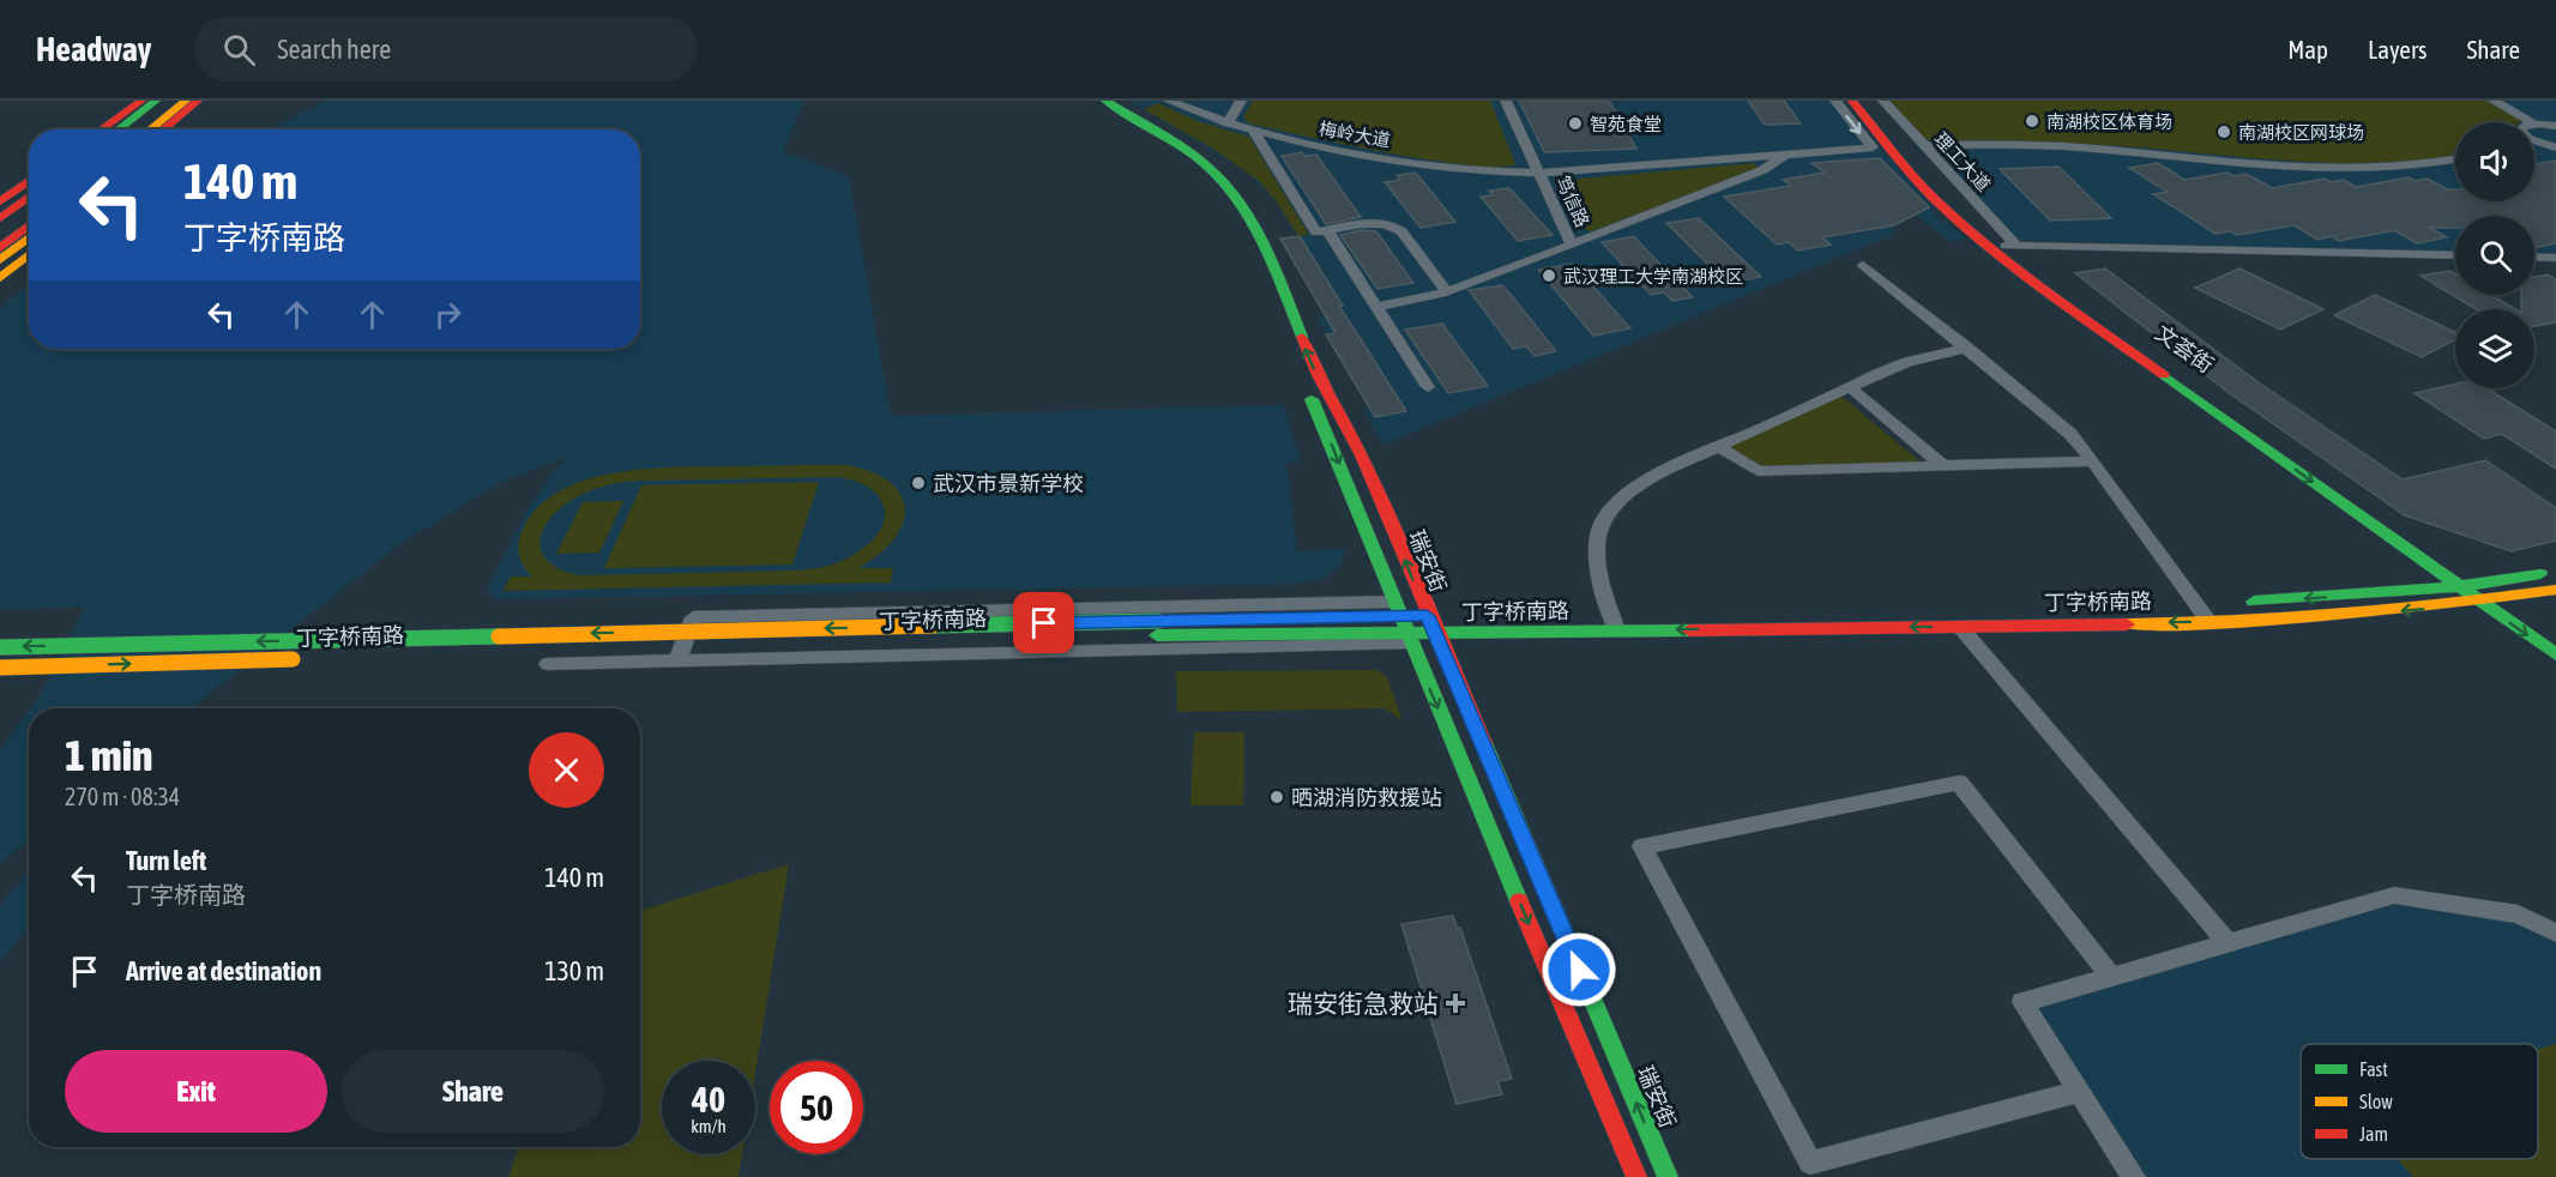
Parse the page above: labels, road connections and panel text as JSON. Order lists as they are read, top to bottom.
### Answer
{
  "streets": {
    "main road": ["文荟街", "瑞安街", "丁字桥南路"],
    "street": ["梅岭大道", "理工大道", "笃信路"]
  },
  "crossings": [
    ["梅岭大道", "笃信路"],
    ["理工大道", "文荟街"],
    ["文荟街", "丁字桥南路"],
    ["瑞安街", "丁字桥南路"]
  ],
  "places": {
    "other": [
      "南湖校区体育场",
      "智苑食堂",
      "南湖校区网球场",
      "武汉理工大学南湖校区",
      "武汉市景新学校",
      "晒湖消防救援站"
    ],
    "health": ["瑞安街急救站"]
  },
  "legend": ["Fast", "Slow", "Jam"],
  "page": {
    "header": "Headway",
    "search": "Search here",
    "nav": ["Map", "Layers", "Share"],
    "turn": ["140 m", "丁字桥南路"],
    "heading": ["1 min", "270 m · 08:34"],
    "list": [
      {
        "name": "Turn left",
        "note": "丁字桥南路",
        "value": "140 m"
      },
      {
        "name": "Arrive at destination",
        "value": "130 m"
      }
    ],
    "buttons": ["Exit", "Share"],
    "speed": "40 km/h",
    "limit": "50"
  }
}
